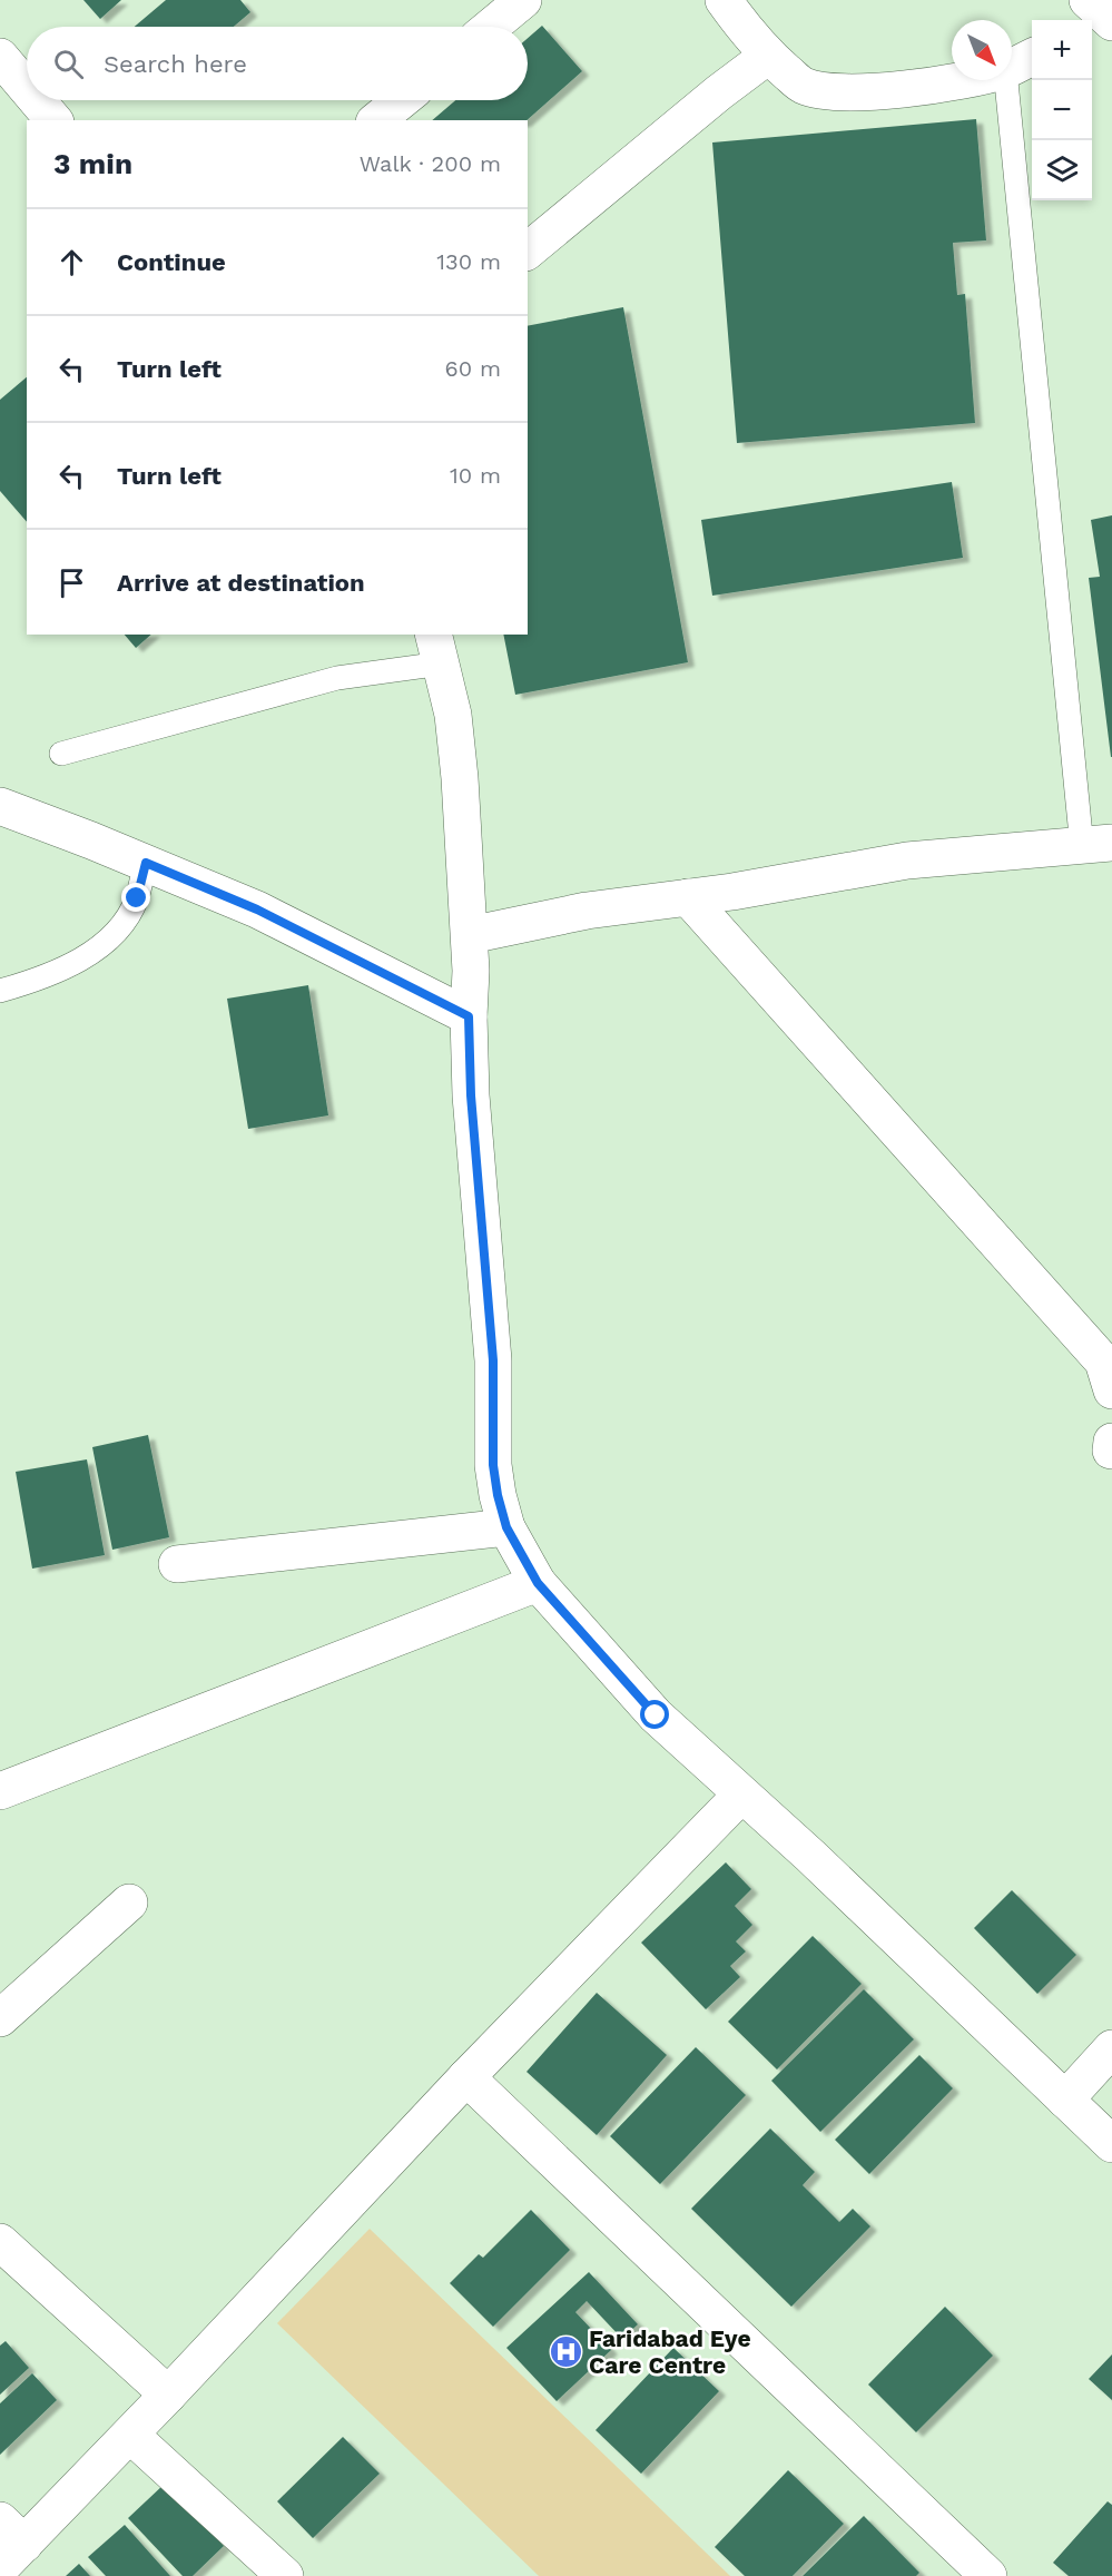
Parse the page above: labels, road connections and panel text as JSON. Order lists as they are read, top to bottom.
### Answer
{
  "places": {
    "hospital": ["Faridabad Eye Care Centre"]
  },
  "north": "bottom right",
  "page": {
    "map_buttons": ["+", "−"],
    "search": "Search here",
    "heading": ["3 min", "Walk · 200 m"],
    "list": [
      ["Continue", "130 m"],
      ["Turn left", "60 m"],
      ["Turn left", "10 m"],
      "Arrive at destination"
    ]
  }
}
